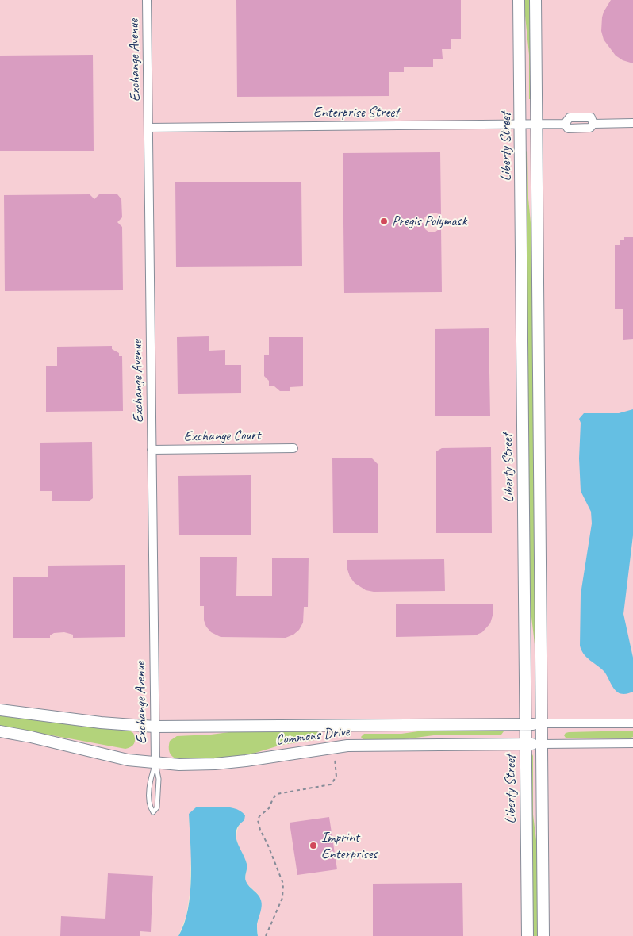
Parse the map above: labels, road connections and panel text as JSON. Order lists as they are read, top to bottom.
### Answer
{
  "streets": {
    "street": [
      "Exchange Avenue",
      "Enterprise Street",
      "Liberty Street",
      "Exchange Court",
      "Commons Drive"
    ]
  },
  "crossings": [
    ["Exchange Avenue", "Enterprise Street"],
    ["Exchange Avenue", "Exchange Court"],
    ["Exchange Avenue", "Commons Drive"],
    ["Enterprise Street", "Liberty Street"],
    ["Liberty Street", "Commons Drive"]
  ],
  "places": ["Pregis Polymask", "Imprint Enterprises"]
}
